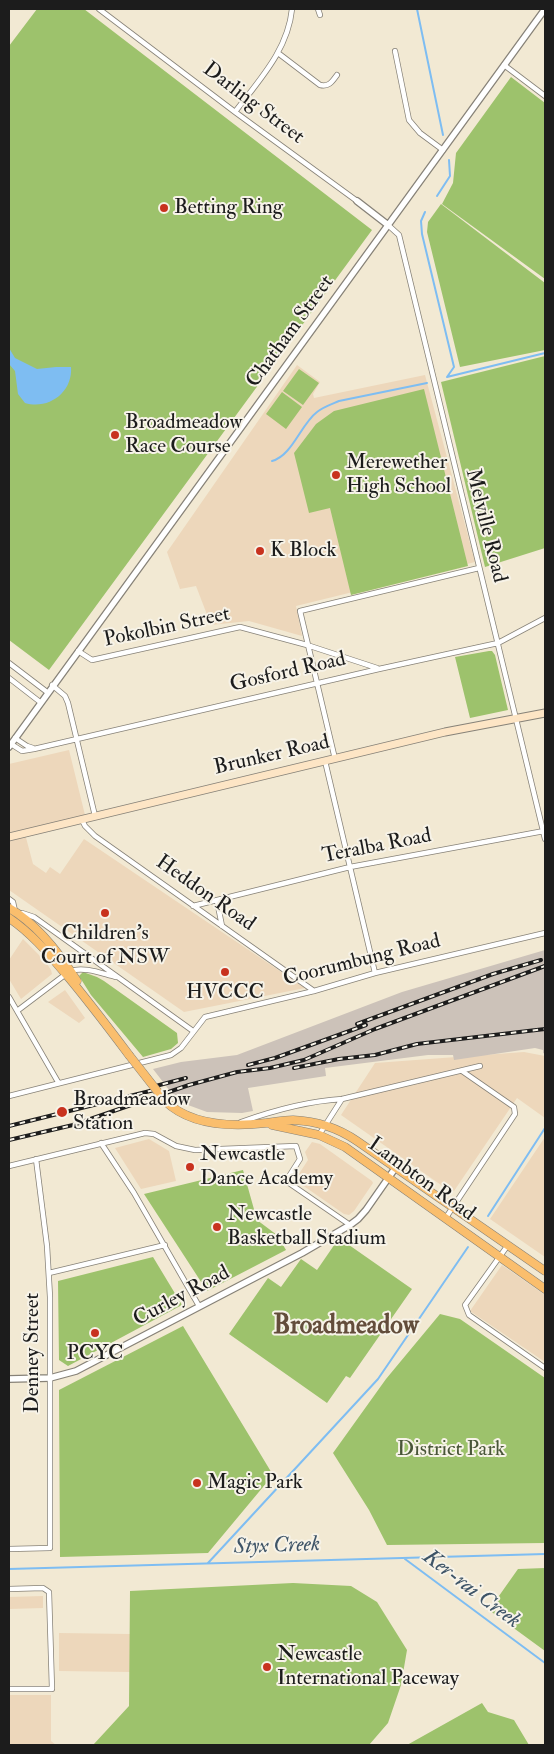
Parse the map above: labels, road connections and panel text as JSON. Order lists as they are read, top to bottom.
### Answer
{
  "streets": {
    "main road": ["Brunker Road", "Lambton Road"],
    "street": [
      "Darling Street",
      "Chatham Street",
      "Melville Road",
      "Pokolbin Street",
      "Gosford Road",
      "Teralba Road",
      "Heddon Road",
      "Coorumbung Road",
      "Curley Road",
      "Denney Street"
    ]
  },
  "crossings": [
    ["Darling Street", "Chatham Street"],
    ["Darling Street", "Melville Road"],
    ["Chatham Street", "Melville Road"],
    ["Chatham Street", "Pokolbin Street"],
    ["Chatham Street", "Gosford Road"],
    ["Melville Road", "Gosford Road"],
    ["Melville Road", "Brunker Road"],
    ["Melville Road", "Teralba Road"],
    ["Pokolbin Street", "Gosford Road"],
    ["Brunker Road", "Heddon Road"],
    ["Teralba Road", "Heddon Road"],
    ["Heddon Road", "Coorumbung Road"],
    ["Lambton Road", "Curley Road"],
    ["Curley Road", "Denney Street"]
  ],
  "districts": ["Broadmeadow"],
  "water": ["Styx Creek", "Ker-rai Creek"],
  "parks": ["District Park"],
  "places": [
    "Betting Ring",
    "Broadmeadow Race Course",
    "Merewether High School",
    "K Block",
    "Children's Court of NSW",
    "HVCCC",
    "Broadmeadow Station",
    "Newcastle Dance Academy",
    "Newcastle Basketball Stadium",
    "PCYC",
    "Magic Park",
    "Newcastle International Paceway"
  ]
}
